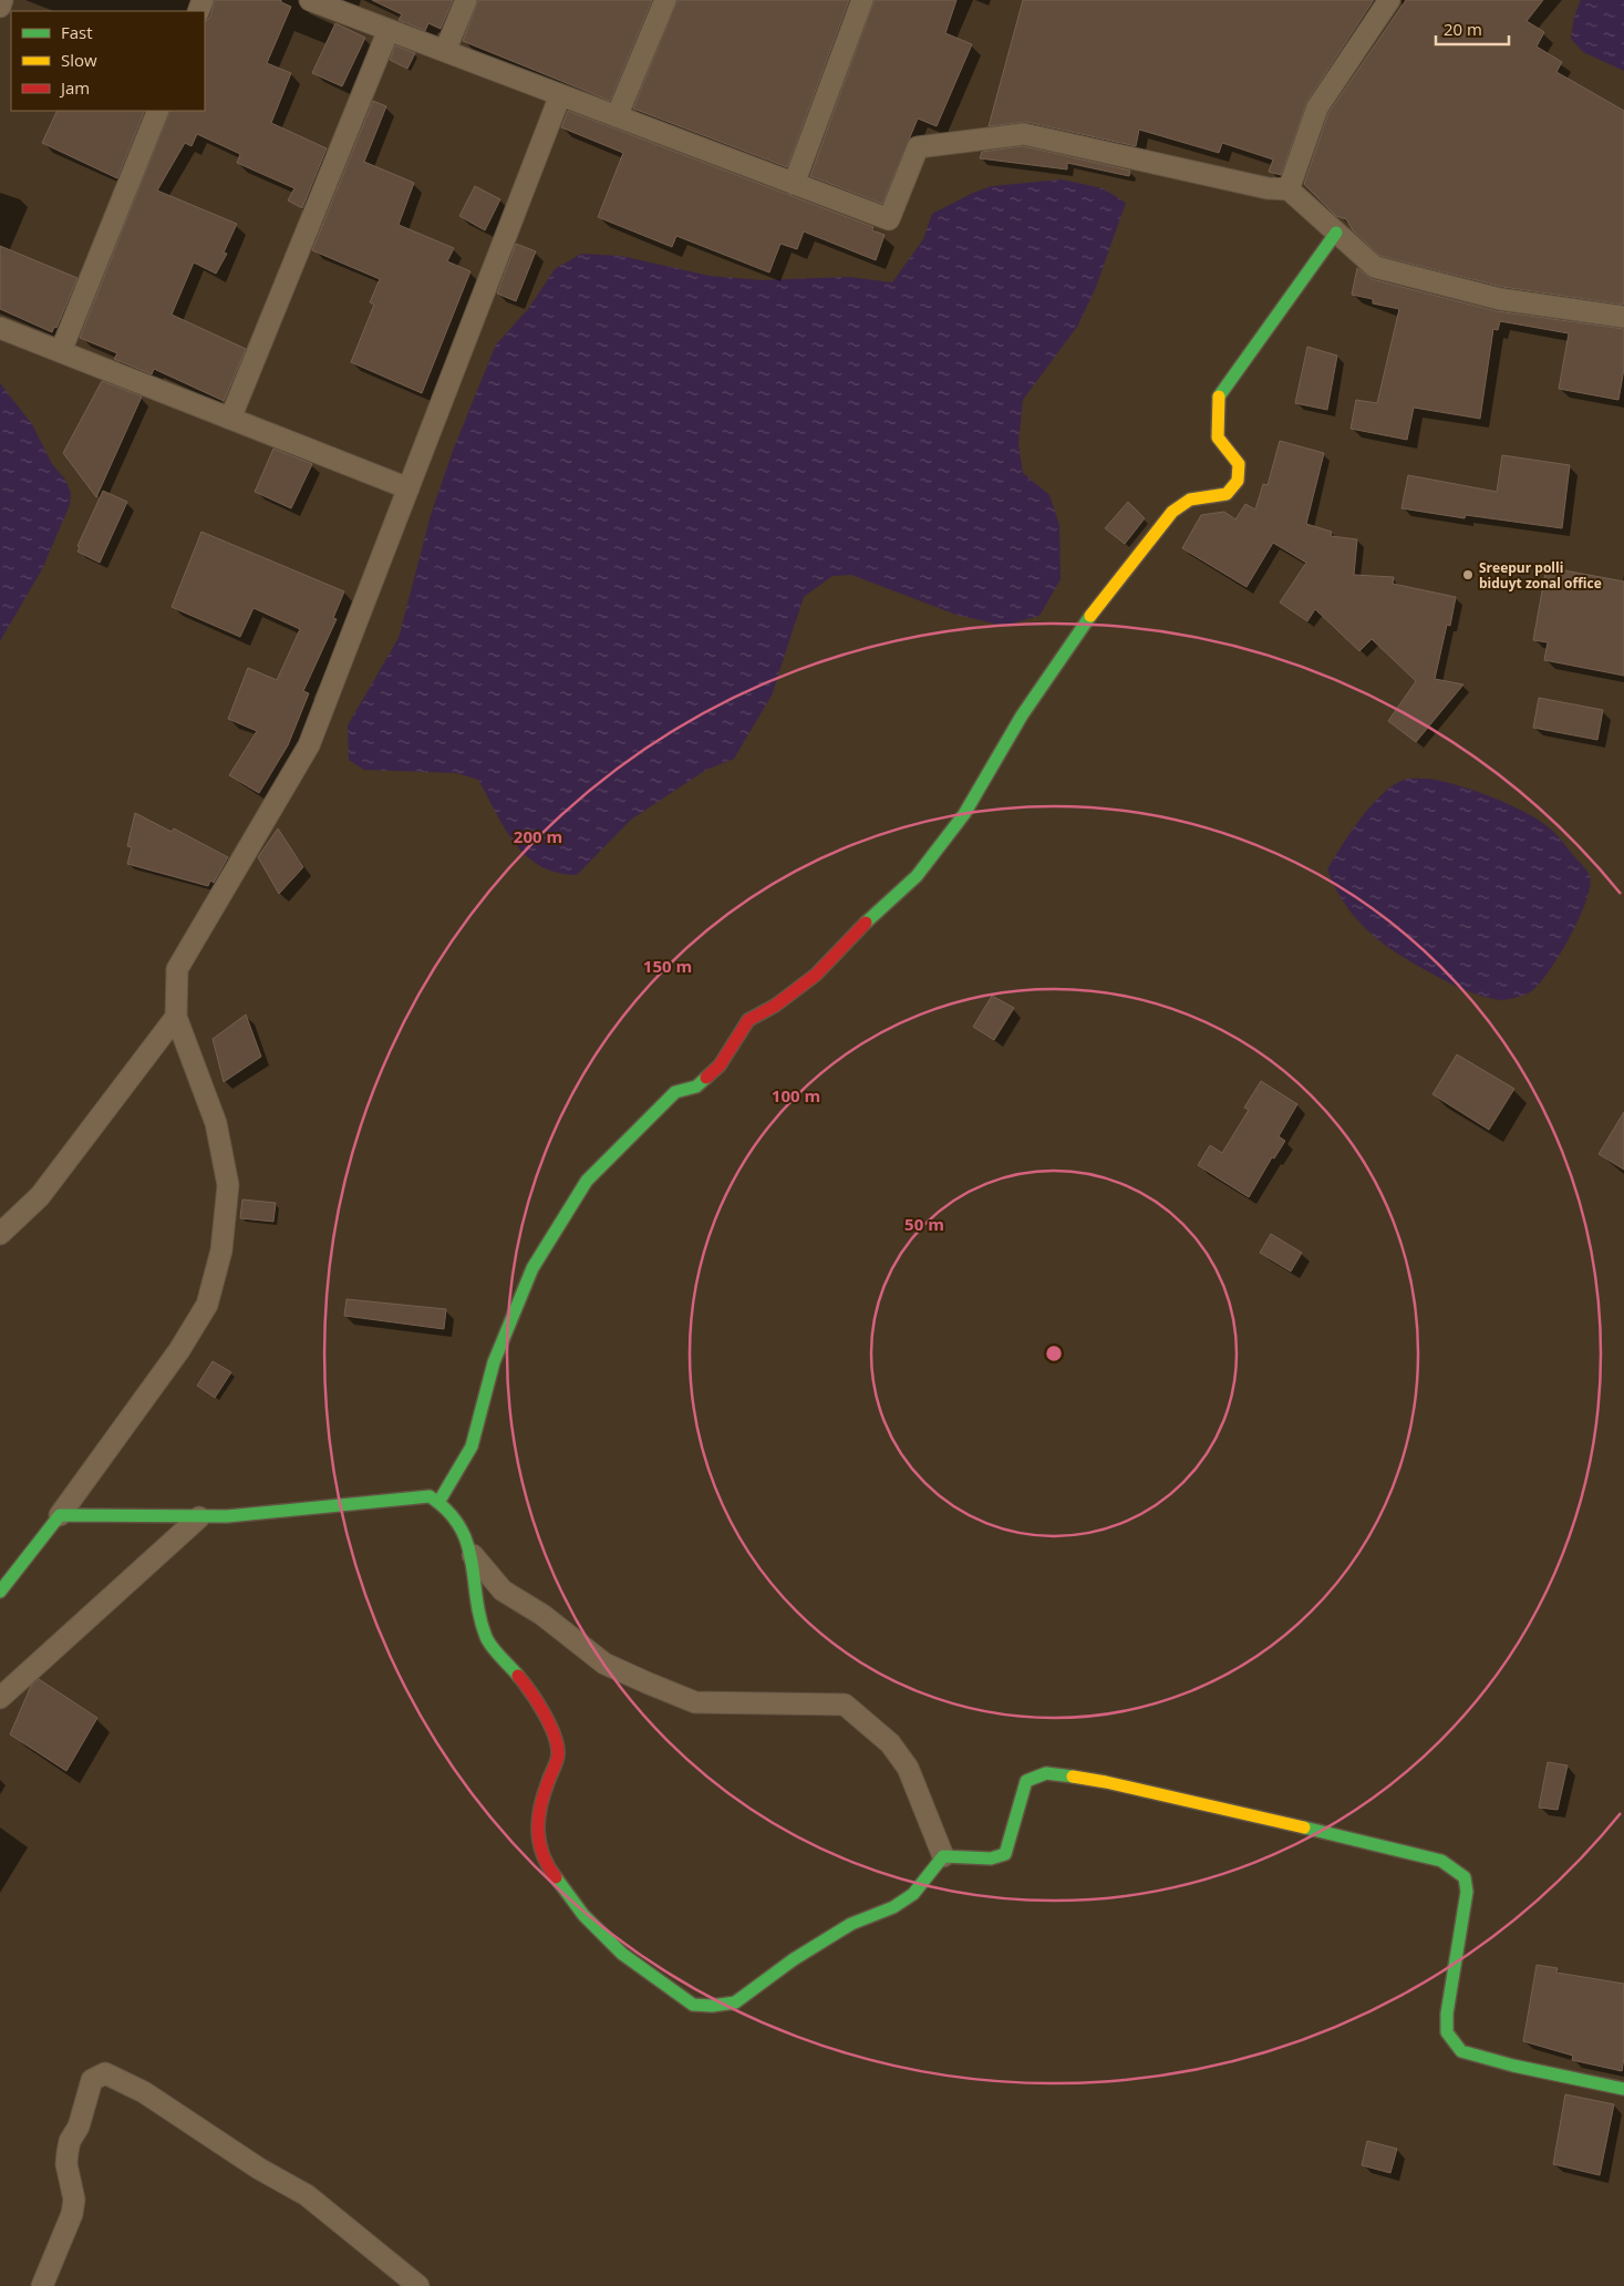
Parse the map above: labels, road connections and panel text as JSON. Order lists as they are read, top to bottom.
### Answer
{
  "places": ["Sreepur polli biduyt zonal office"],
  "legend": ["Fast", "Slow", "Jam"],
  "scale_bar": "20 m",
  "rings": [
    "200 m",
    "150 m",
    "100 m",
    "50 m"
  ]
}
